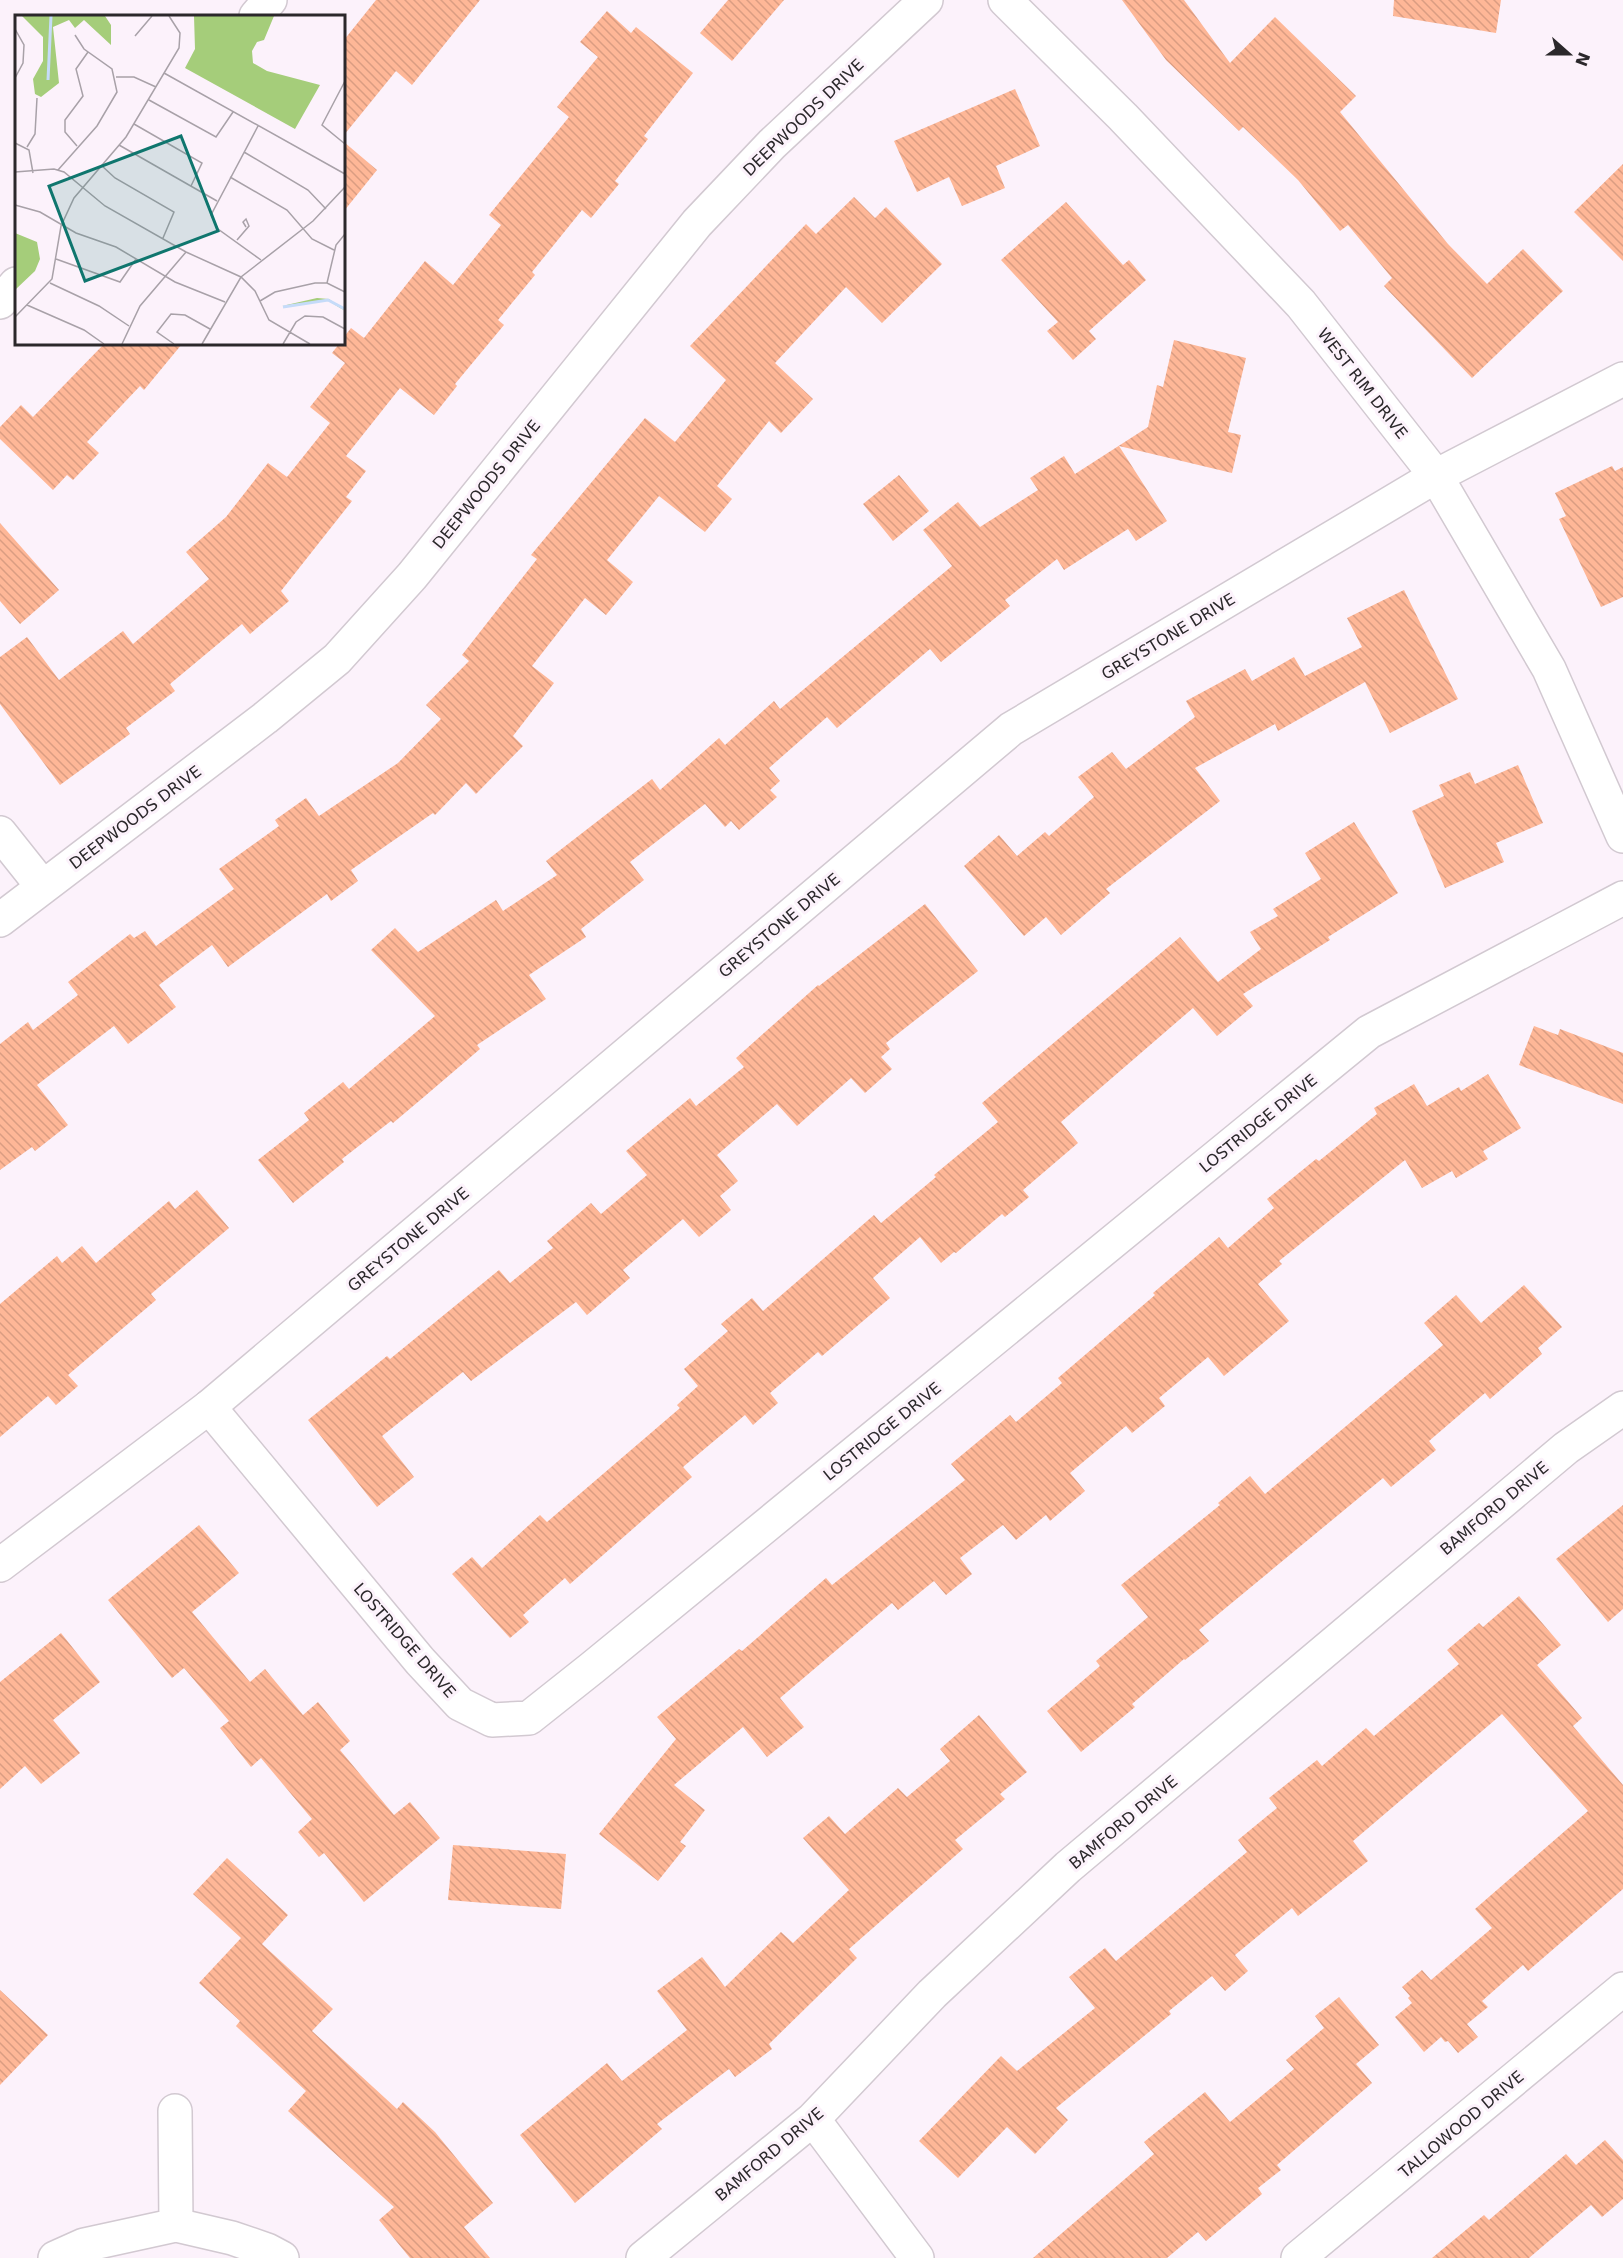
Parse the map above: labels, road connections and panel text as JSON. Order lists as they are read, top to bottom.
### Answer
{
  "streets": {
    "street": [
      "DEEPWOODS DRIVE",
      "WEST RIM DRIVE",
      "GREYSTONE DRIVE",
      "LOSTRIDGE DRIVE",
      "BAMFORD DRIVE",
      "TALLOWOOD DRIVE"
    ]
  },
  "crossings": [
    ["WEST RIM DRIVE", "GREYSTONE DRIVE"],
    ["GREYSTONE DRIVE", "LOSTRIDGE DRIVE"]
  ],
  "north": "right"
}
